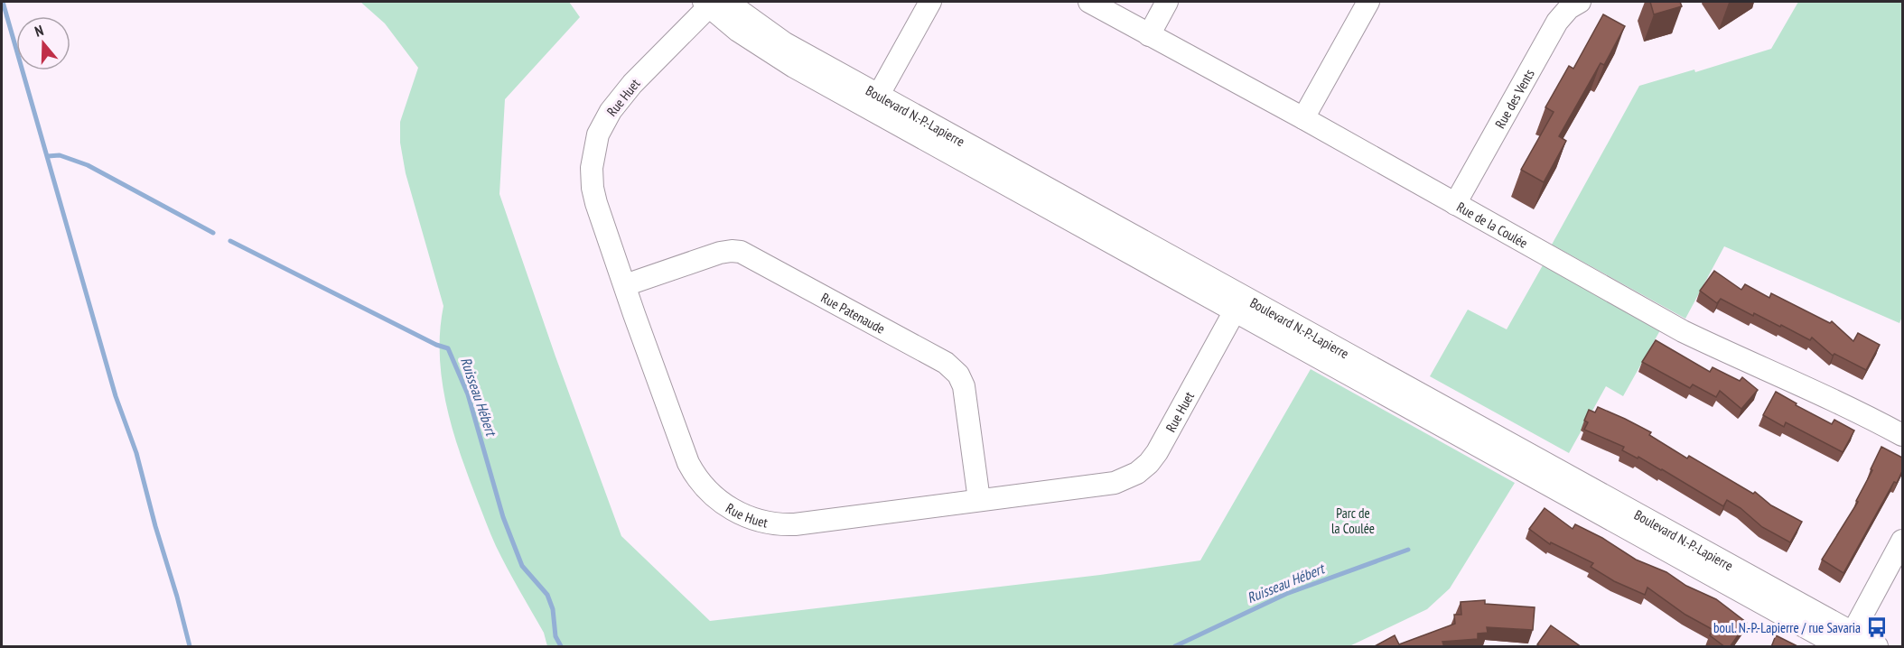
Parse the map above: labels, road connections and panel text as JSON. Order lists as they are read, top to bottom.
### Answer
{
  "streets": {
    "street": [
      "Rue Huet",
      "Rue des Vents",
      "Boulevard N.-P.-Lapierre",
      "Rue de la Coulée",
      "Rue Patenaude"
    ]
  },
  "crossings": [
    ["Rue Huet", "Boulevard N.-P.-Lapierre"],
    ["Rue Huet", "Rue Patenaude"],
    ["Rue des Vents", "Rue de la Coulée"]
  ],
  "water": ["Ruisseau Hébert"],
  "parks": ["Parc de la Coulée"],
  "places": {
    "bus stop": ["boul. N.-P.-Lapierre / rue Savaria"]
  },
  "north": "top"
}
